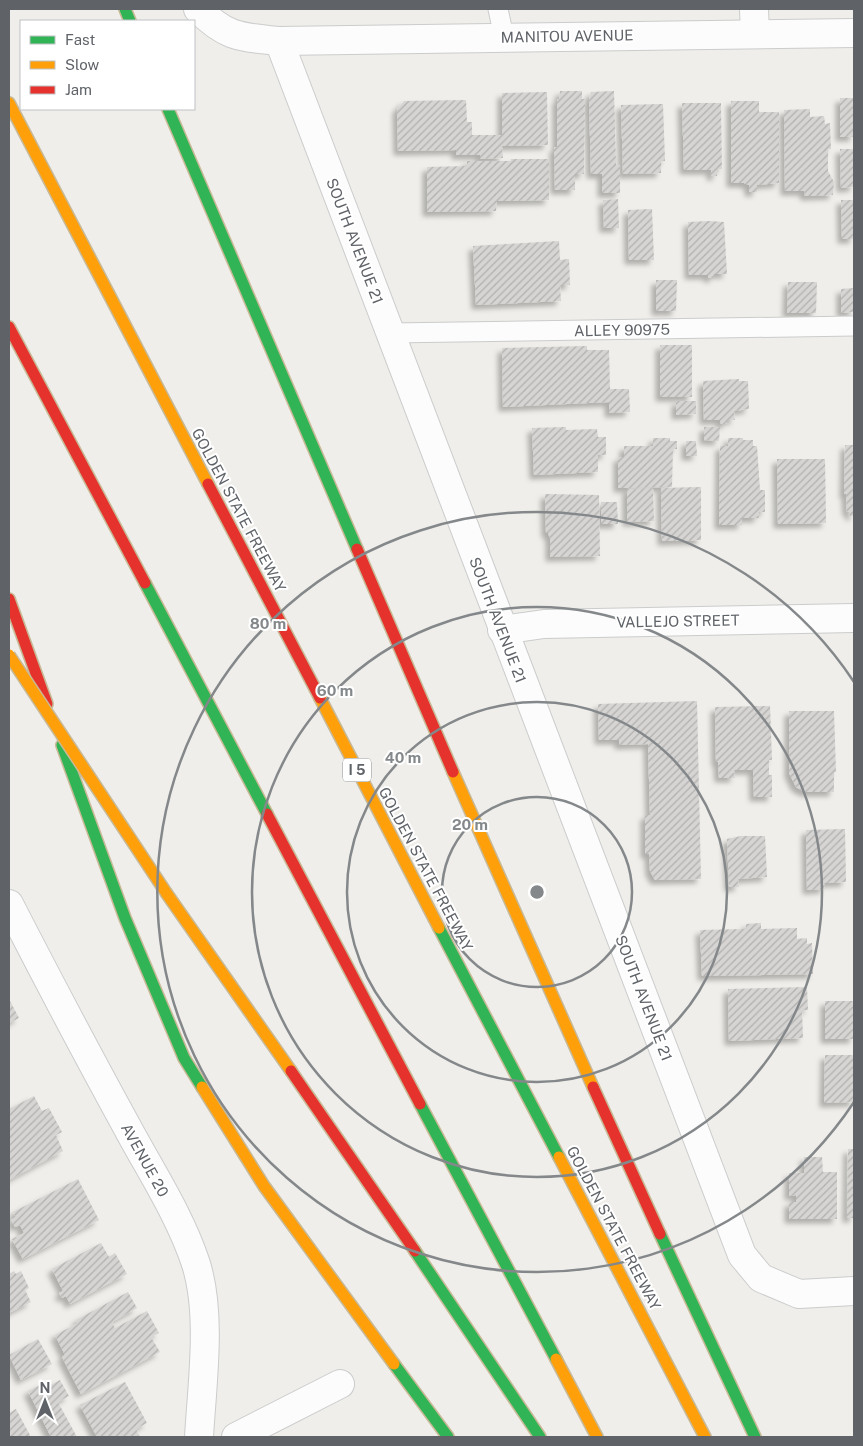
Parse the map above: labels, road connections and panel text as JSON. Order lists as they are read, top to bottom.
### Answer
{
  "streets": {
    "highway": ["GOLDEN STATE FREEWAY", "I 5"],
    "street": [
      "MANITOU AVENUE",
      "SOUTH AVENUE 21",
      "VALLEJO STREET",
      "AVENUE 20"
    ],
    "lane": ["ALLEY 90975"]
  },
  "crossings": [
    ["MANITOU AVENUE", "SOUTH AVENUE 21"],
    ["SOUTH AVENUE 21", "ALLEY 90975"],
    ["SOUTH AVENUE 21", "VALLEJO STREET"]
  ],
  "legend": ["Fast", "Slow", "Jam"],
  "north": "top",
  "rings": [
    "80 m",
    "60 m",
    "40 m",
    "20 m"
  ]
}
